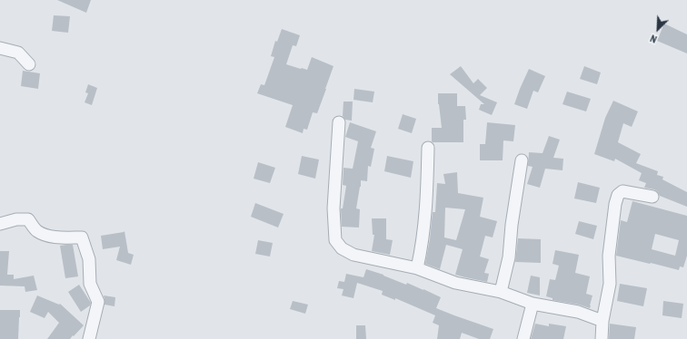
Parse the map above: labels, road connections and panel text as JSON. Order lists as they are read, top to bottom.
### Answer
{
  "north": "bottom left"
}
